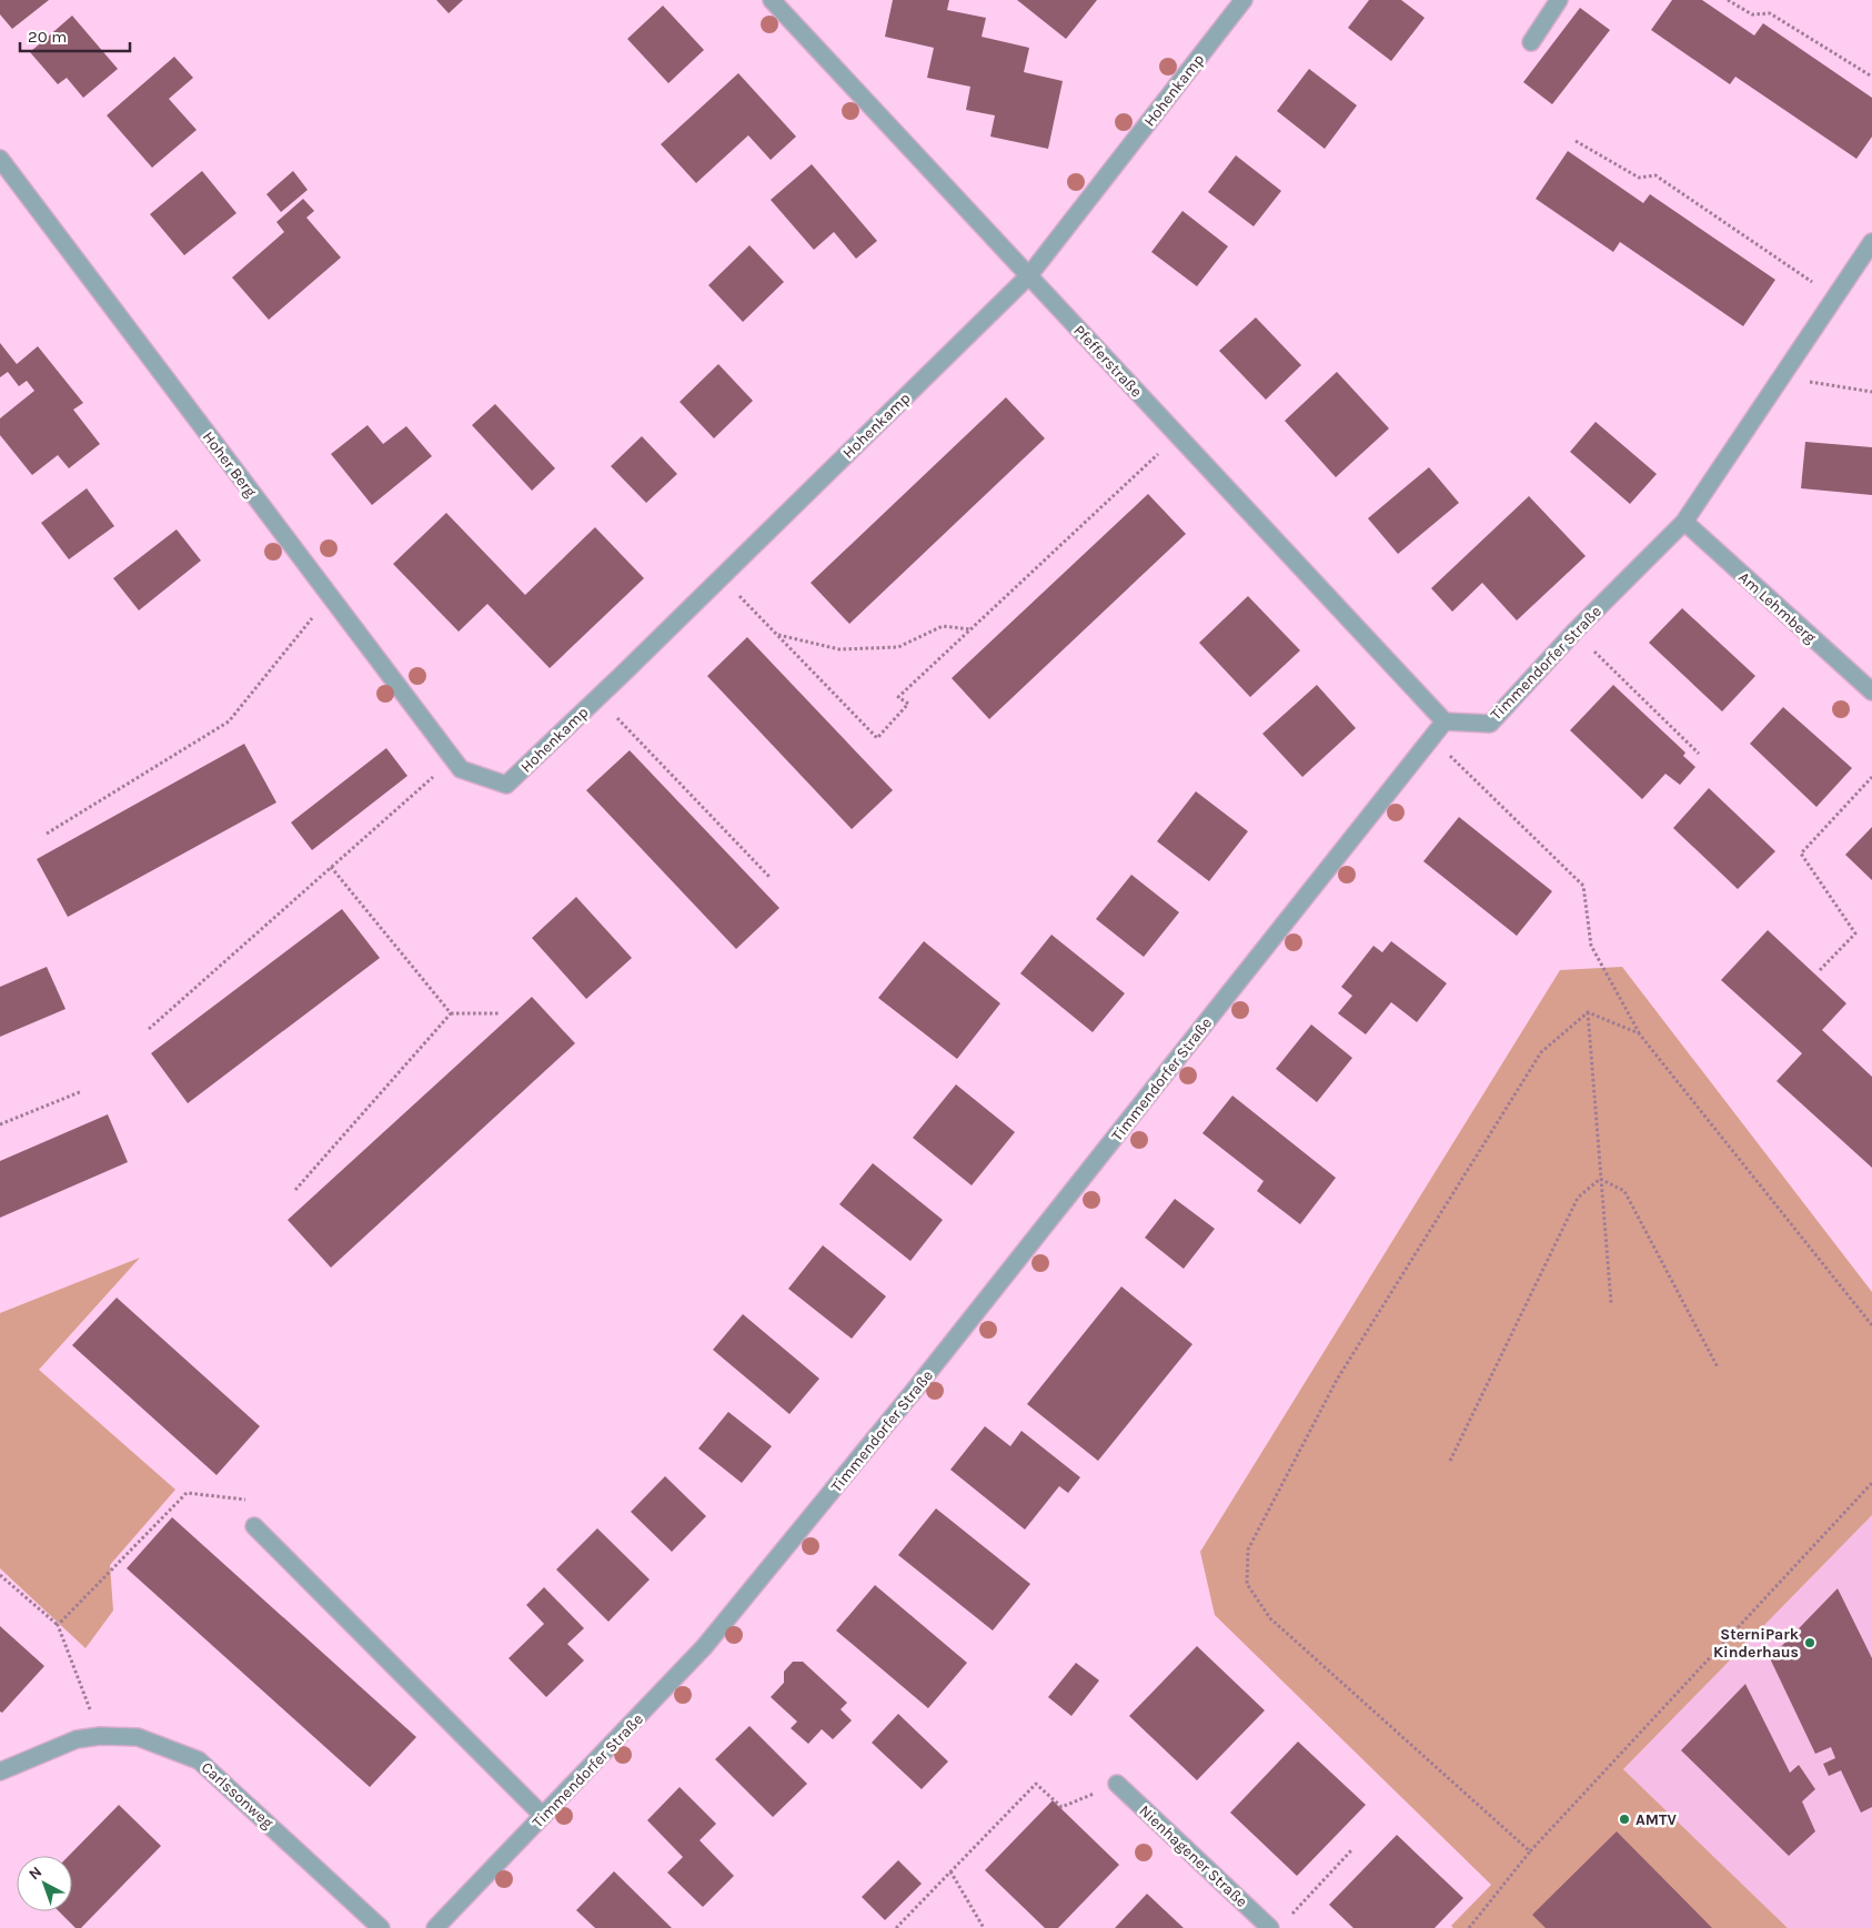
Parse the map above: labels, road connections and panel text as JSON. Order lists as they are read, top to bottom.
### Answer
{
  "streets": {
    "street": [
      "Hohenkamp",
      "Pfefferstraße",
      "Hoher Berg",
      "Am Lehmberg",
      "Timmendorfer Straße",
      "Carlssonweg",
      "Nienhagener Straße"
    ]
  },
  "crossings": [
    ["Hohenkamp", "Pfefferstraße"],
    ["Hohenkamp", "Hoher Berg"],
    ["Pfefferstraße", "Timmendorfer Straße"],
    ["Am Lehmberg", "Timmendorfer Straße"]
  ],
  "places": ["SterniPark Kinderhaus", "AMTV"],
  "scale_bar": "20 m",
  "north": "top left"
}
